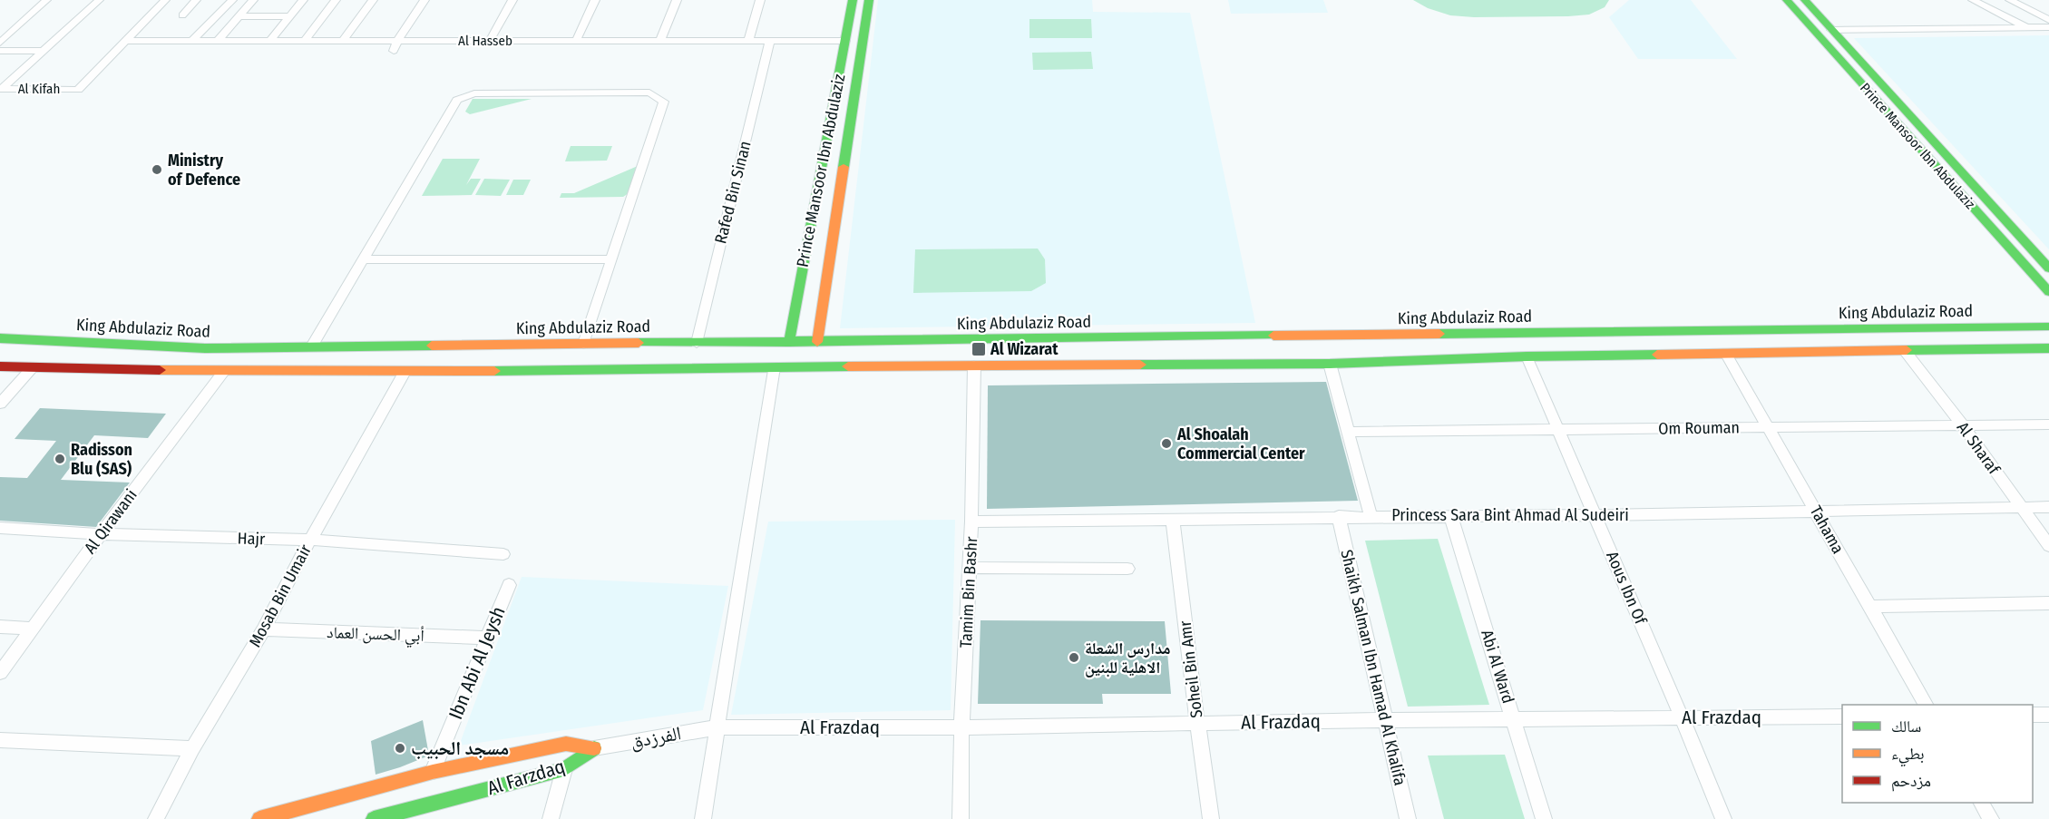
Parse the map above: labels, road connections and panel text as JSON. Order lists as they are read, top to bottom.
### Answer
{
  "streets": {
    "main road": ["Prince Mansoor Ibn Abdulaziz", "King Abdulaziz Road", "Al Farzdaq"],
    "street": [
      "Al Hasseb",
      "Al Kifah",
      "Rafed Bin Sinan",
      "Om Rouman",
      "Al Sharaf",
      "Princess Sara Bint Ahmad Al Sudeiri",
      "Al Qirawani",
      "Tahama",
      "Hajr",
      "Aous Ibn Of",
      "Tamim Bin Bashr",
      "Mosab Bin Umair",
      "أبي الحسن العماد",
      "Ibn Abi Al Jeysh",
      "Abi Al Ward",
      "Shaikh Salman Ibn Hamad Al Khalifa",
      "Soheil Bin Amr",
      "Al Frazdaq",
      "الفرزدق"
    ]
  },
  "crossings": [
    ["Al Hasseb", "Al Kifah"],
    ["Al Hasseb", "Prince Mansoor Ibn Abdulaziz"],
    ["Al Hasseb", "Rafed Bin Sinan"],
    ["Prince Mansoor Ibn Abdulaziz", "King Abdulaziz Road"],
    ["Rafed Bin Sinan", "King Abdulaziz Road"],
    ["Om Rouman", "Al Sharaf"],
    ["Om Rouman", "Tahama"],
    ["Om Rouman", "Aous Ibn Of"],
    ["Al Sharaf", "Princess Sara Bint Ahmad Al Sudeiri"],
    ["Princess Sara Bint Ahmad Al Sudeiri", "Tahama"],
    ["Princess Sara Bint Ahmad Al Sudeiri", "Aous Ibn Of"],
    ["Princess Sara Bint Ahmad Al Sudeiri", "Tamim Bin Bashr"],
    ["Princess Sara Bint Ahmad Al Sudeiri", "Abi Al Ward"],
    ["Princess Sara Bint Ahmad Al Sudeiri", "Shaikh Salman Ibn Hamad Al Khalifa"],
    ["Princess Sara Bint Ahmad Al Sudeiri", "Soheil Bin Amr"],
    ["Al Qirawani", "Hajr"],
    ["Hajr", "Mosab Bin Umair"],
    ["Aous Ibn Of", "Al Frazdaq"],
    ["Tamim Bin Bashr", "Al Frazdaq"],
    ["Mosab Bin Umair", "أبي الحسن العماد"],
    ["أبي الحسن العماد", "Ibn Abi Al Jeysh"],
    ["Ibn Abi Al Jeysh", "Al Farzdaq"],
    ["Abi Al Ward", "Al Frazdaq"],
    ["Shaikh Salman Ibn Hamad Al Khalifa", "Al Frazdaq"],
    ["Soheil Bin Amr", "Al Frazdaq"],
    ["Al Frazdaq", "الفرزدق"],
    ["الفرزدق", "Al Farzdaq"]
  ],
  "places": {
    "other": [
      "Ministry of Defence",
      "Al Shoalah Commercial Center",
      "Radisson Blu (SAS)",
      "مدارس الشعلة الاهلية للبنين",
      "مسجد الحبيب"
    ],
    "transit": ["Al Wizarat"]
  },
  "legend": ["سالك", "بطيء", "مزدحم"]
}
